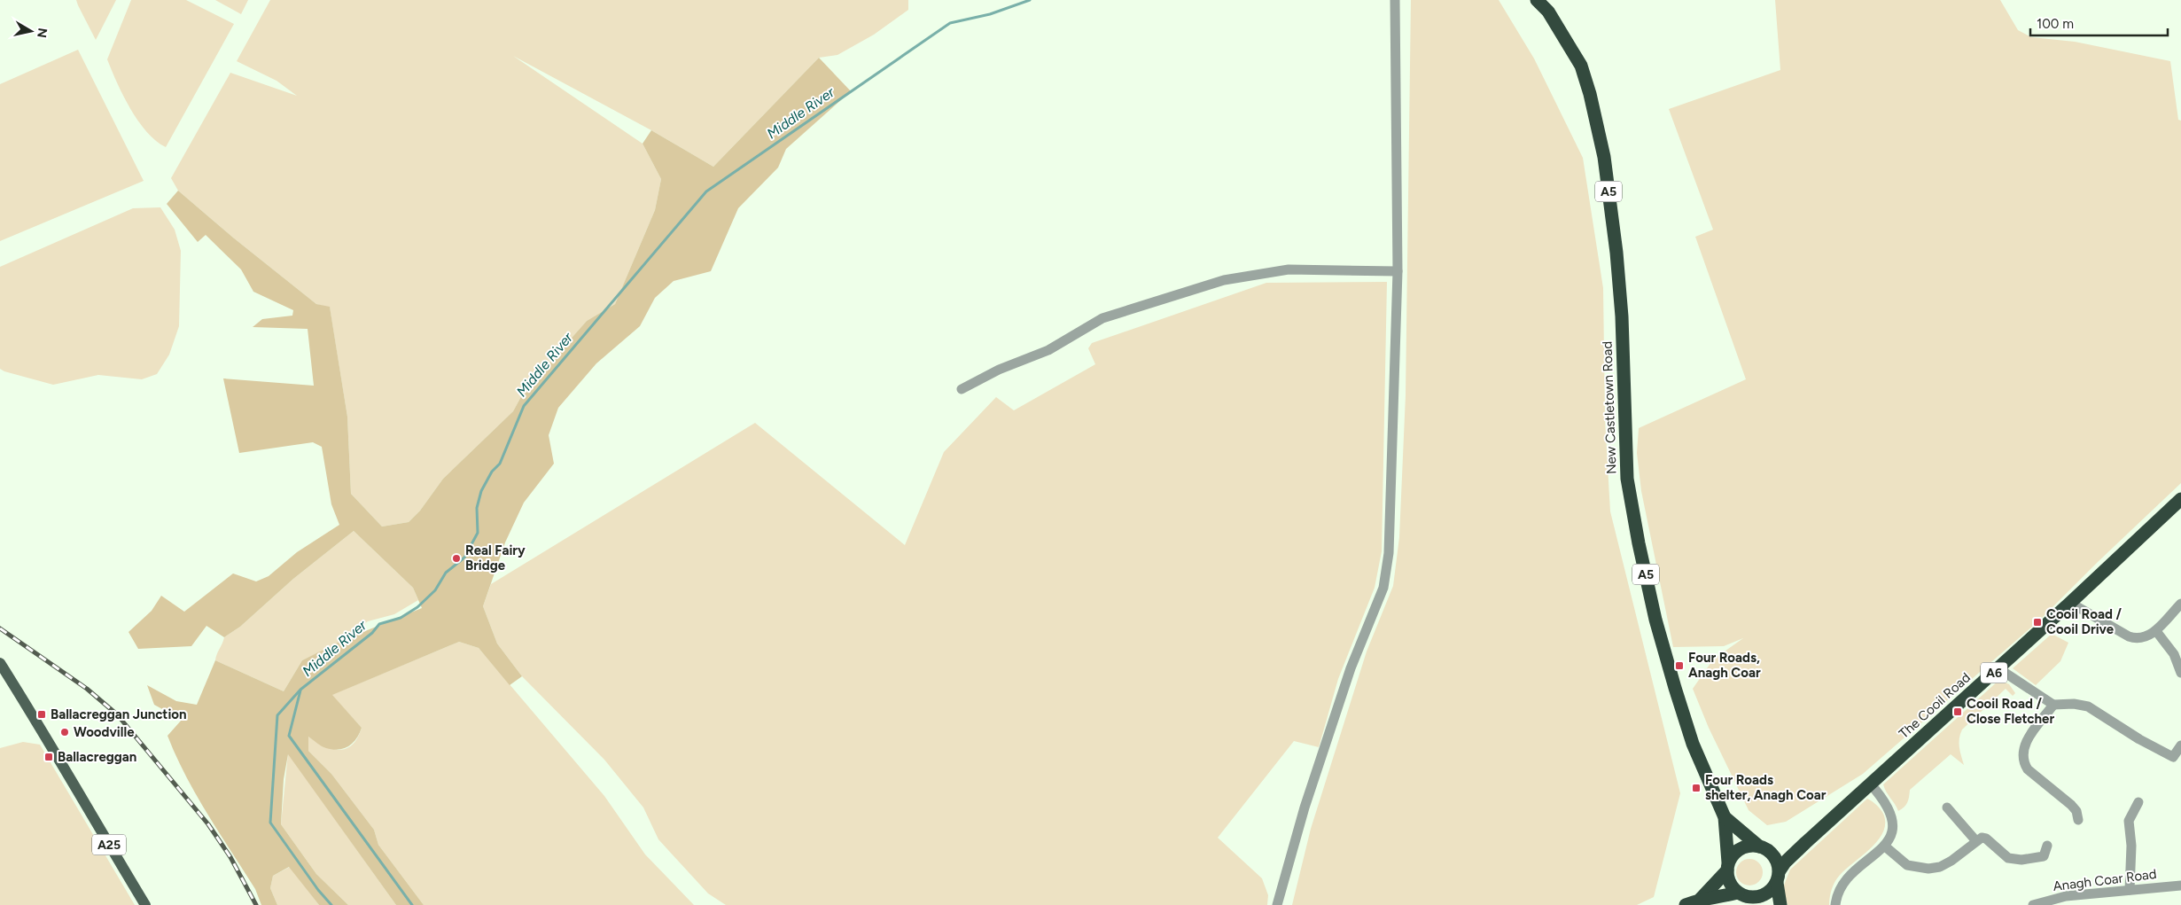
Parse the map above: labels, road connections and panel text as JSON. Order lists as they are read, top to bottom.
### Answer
{
  "streets": {
    "highway": [
      "A5",
      "New Castletown Road",
      "A6",
      "The Cooil Road"
    ],
    "main road": ["A25"],
    "street": ["Anagh Coar Road"]
  },
  "crossings": [
    ["A5", "New Castletown Road"],
    ["A5", "The Cooil Road"]
  ],
  "water": ["Middle River"],
  "places": {
    "other": ["Real Fairy Bridge", "Woodville"],
    "transit": [
      "Cooil Road / Cooil Drive",
      "Four Roads, Anagh Coar",
      "Cooil Road / Close Fletcher",
      "Ballacreggan Junction",
      "Ballacreggan",
      "Four Roads shelter, Anagh Coar"
    ]
  },
  "scale_bar": "100 m",
  "north": "right"
}
